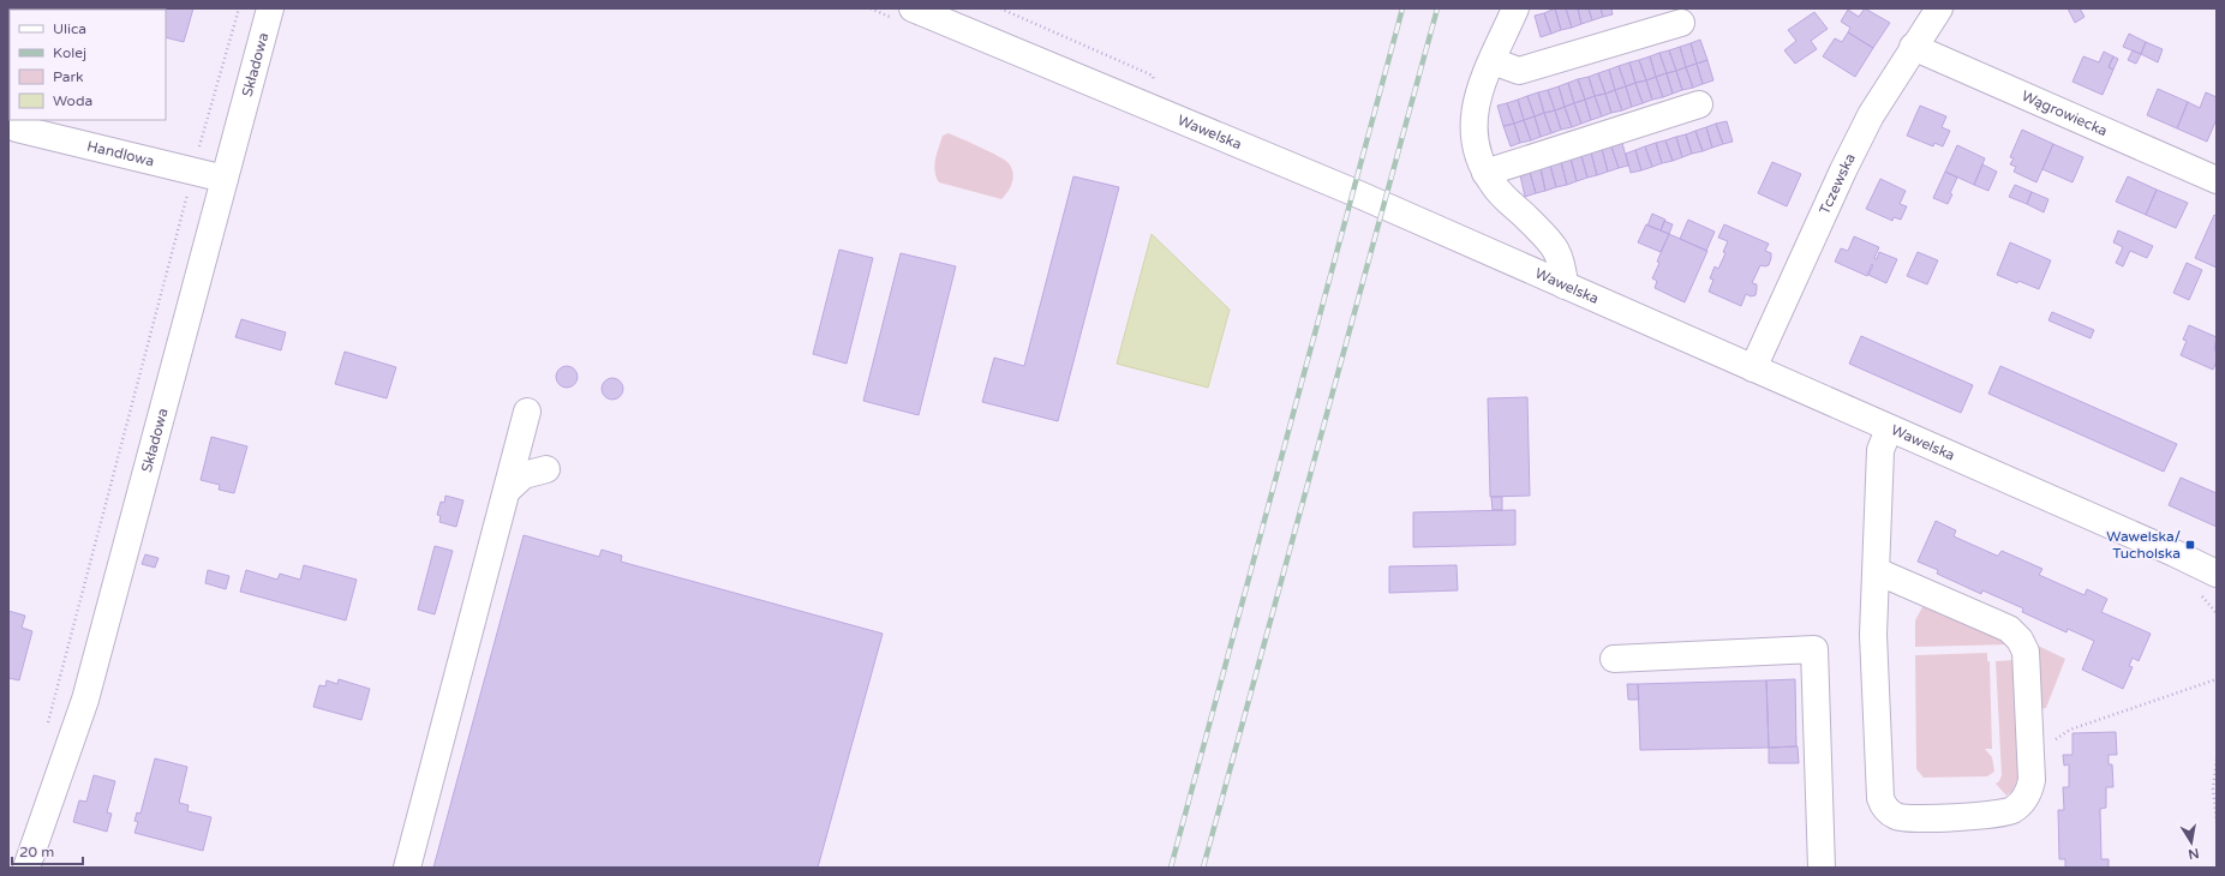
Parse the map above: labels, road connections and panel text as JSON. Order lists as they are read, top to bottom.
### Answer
{
  "streets": {
    "street": [
      "Składowa",
      "Wągrowiecka",
      "Wawelska",
      "Handlowa",
      "Tczewska"
    ]
  },
  "crossings": [
    ["Składowa", "Handlowa"],
    ["Wągrowiecka", "Tczewska"],
    ["Wawelska", "Tczewska"]
  ],
  "places": {
    "transit": ["Wawelska/ Tucholska"]
  },
  "legend": [
    "Ulica",
    "Kolej",
    "Park",
    "Woda"
  ],
  "scale_bar": "20 m",
  "north": "bottom"
}
